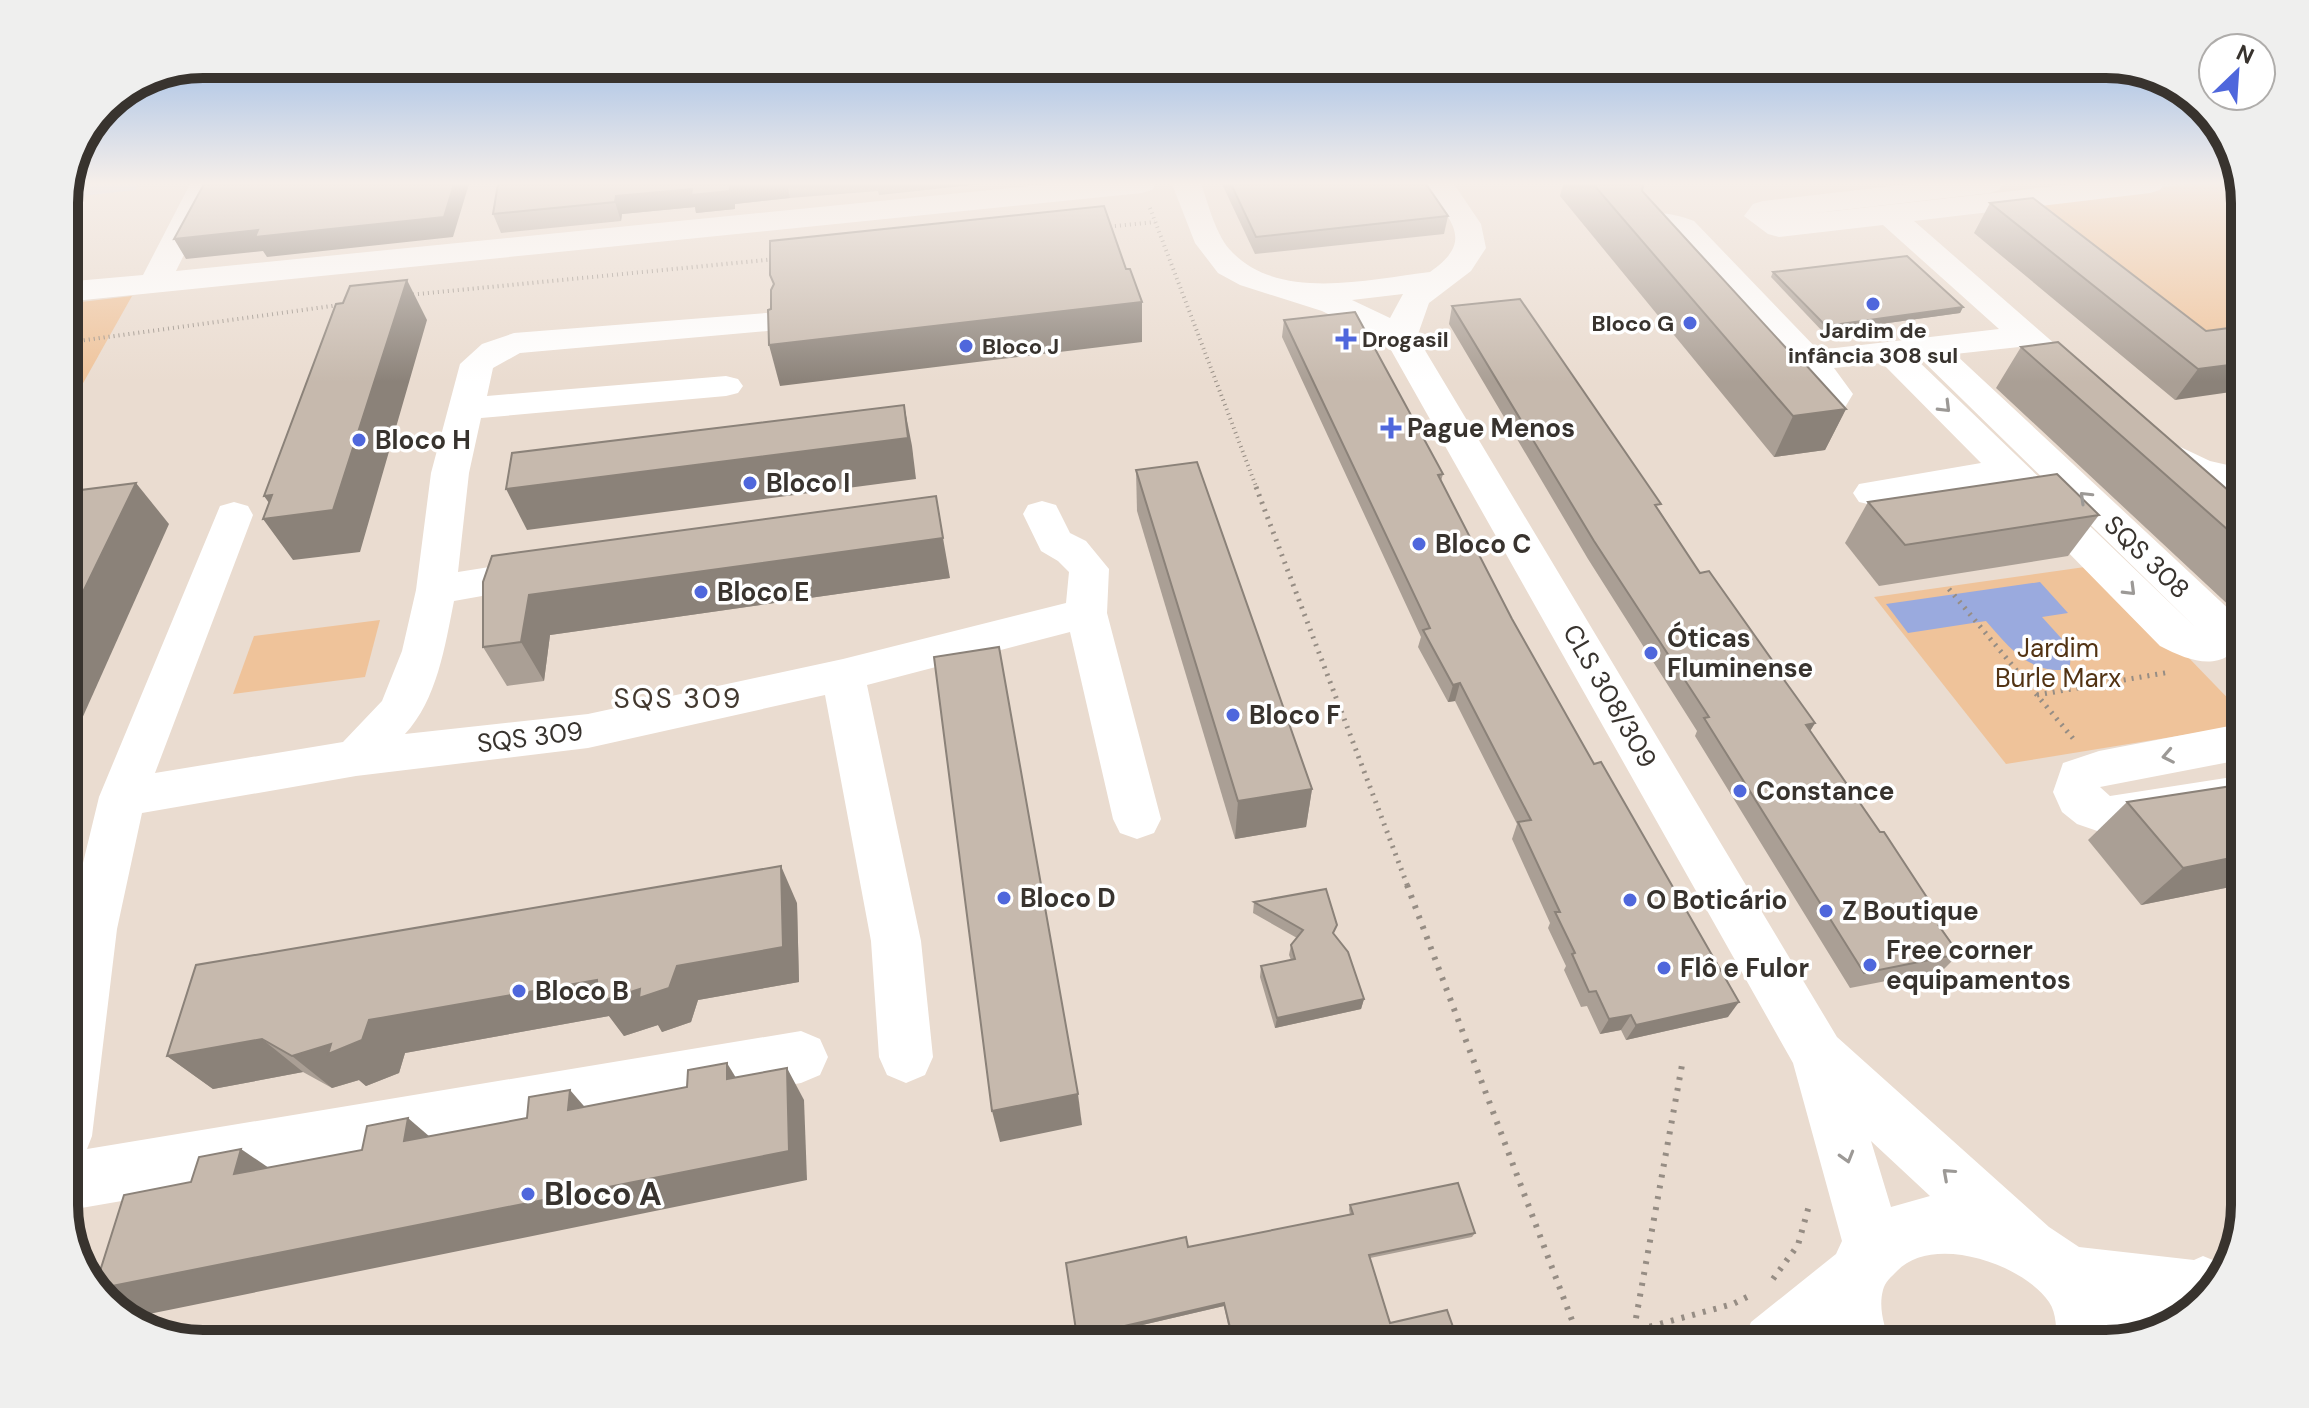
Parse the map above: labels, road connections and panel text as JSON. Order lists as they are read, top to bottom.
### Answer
{
  "streets": {
    "street": ["SQS 308", "CLS 308/309", "SQS 309"]
  },
  "districts": ["SQS 309"],
  "parks": ["Jardim Burle Marx"],
  "places": {
    "other": [
      "Jardim de infância 308 sul",
      "Bloco G",
      "Bloco J",
      "Bloco H",
      "Bloco I",
      "Bloco C",
      "Bloco E",
      "Óticas Fluminense",
      "Bloco F",
      "Constance",
      "Bloco D",
      "O Boticário",
      "Z Boutique",
      "Free corner equipamentos",
      "Flô e Fulor",
      "Bloco B",
      "Bloco A"
    ],
    "health": ["Drogasil", "Pague Menos"]
  },
  "north": "top right"
}
